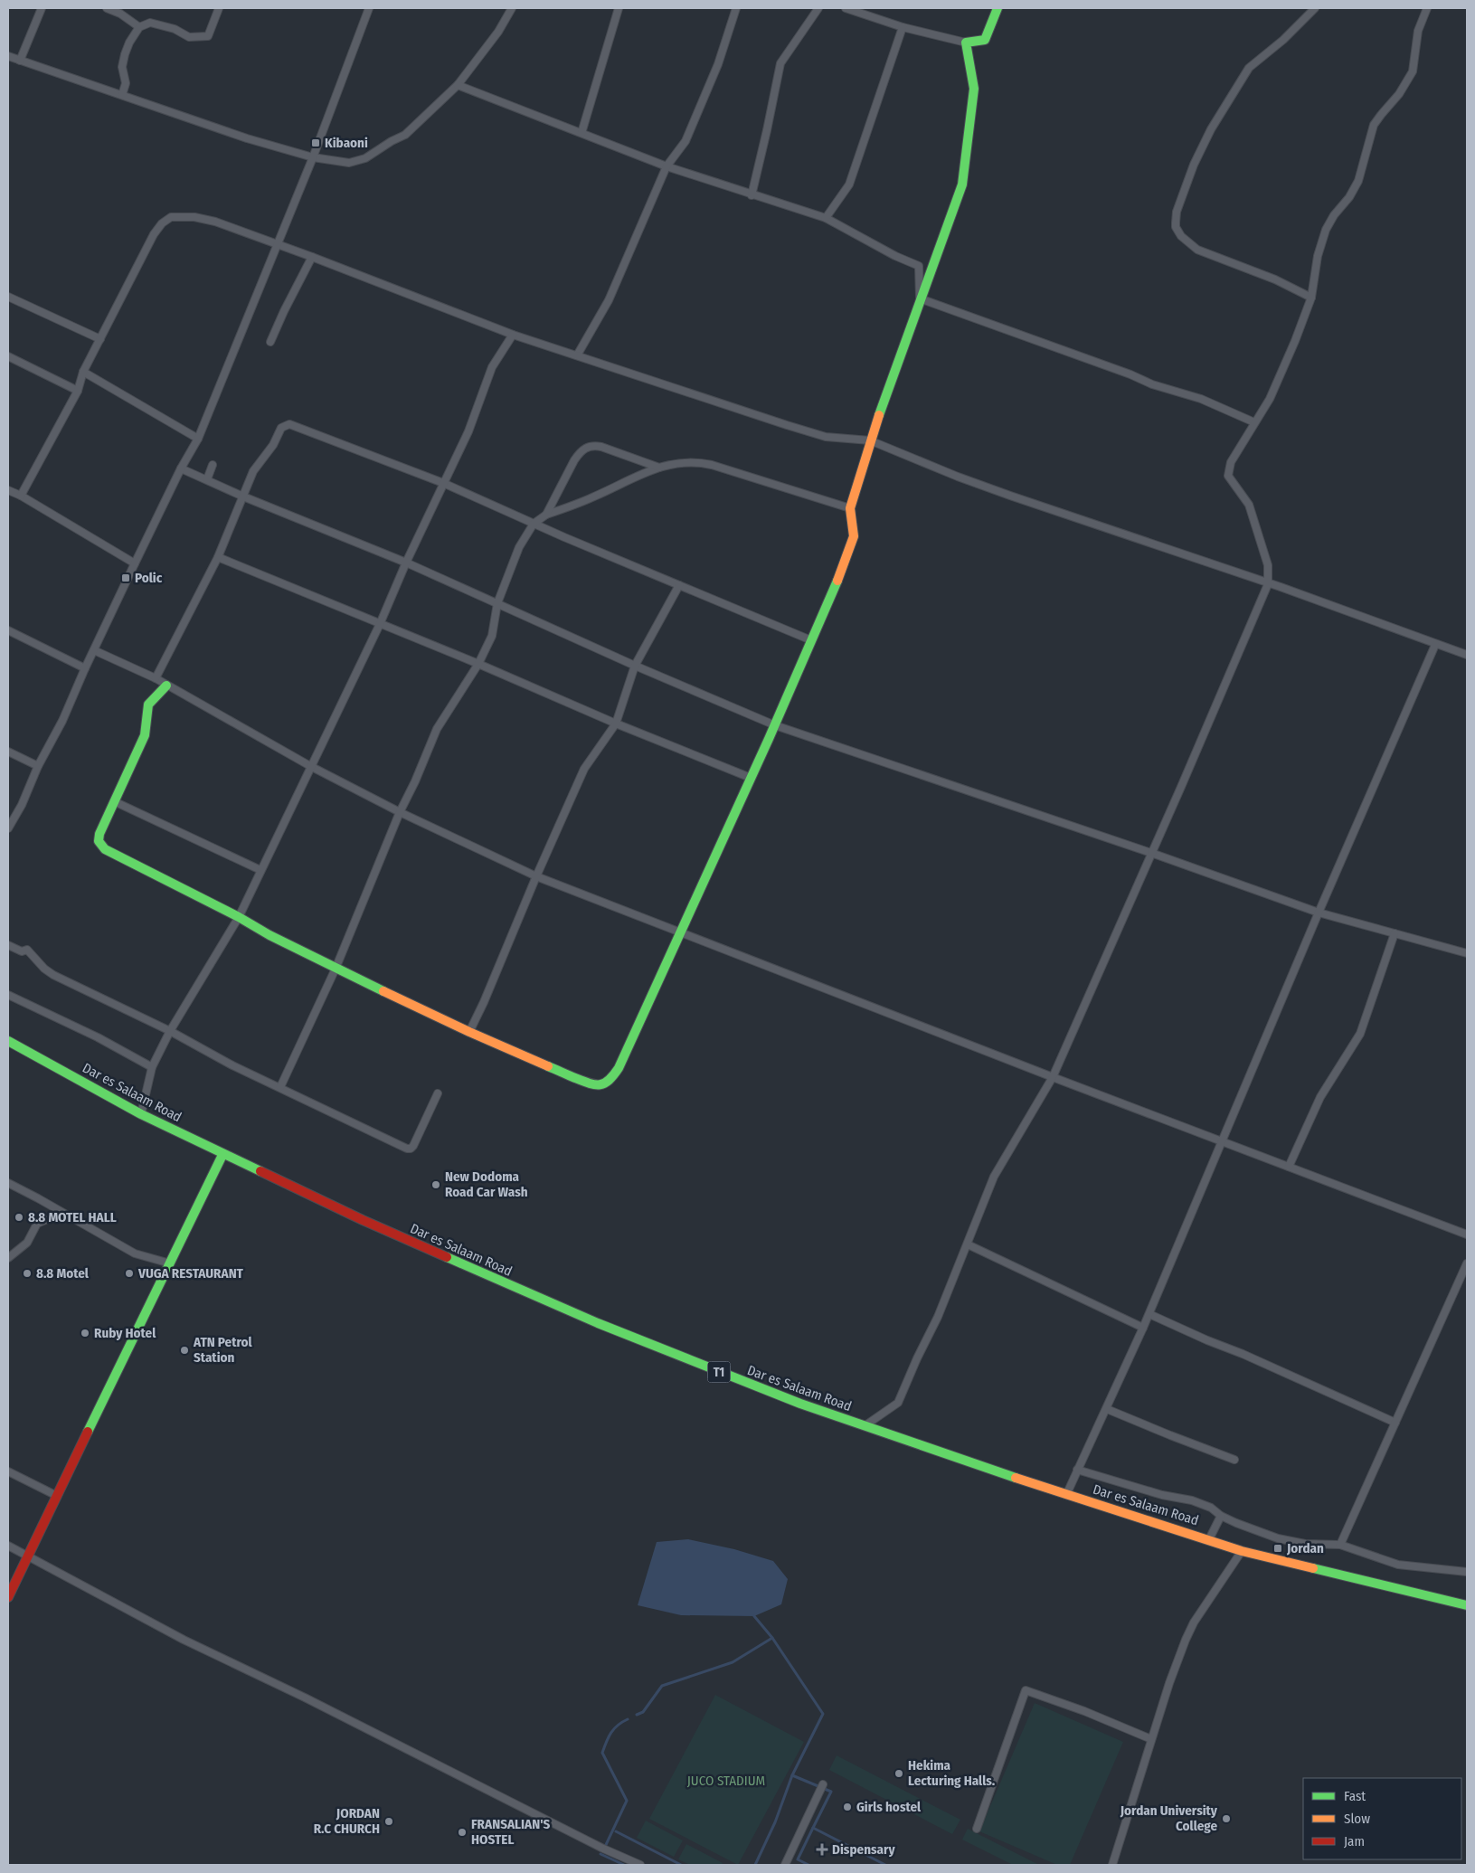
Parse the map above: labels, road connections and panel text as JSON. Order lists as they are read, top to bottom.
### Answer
{
  "streets": {
    "main road": ["Dar es Salaam Road", "T1"]
  },
  "parks": ["JUCO STADIUM"],
  "places": {
    "transit": ["Kibaoni", "Polic", "Jordan"],
    "other": [
      "New Dodoma Road Car Wash",
      "8.8 MOTEL HALL",
      "8.8 Motel",
      "VUGA RESTAURANT",
      "Ruby Hotel",
      "ATN Petrol Station",
      "Hekima Lecturing Halls.",
      "Girls hostel",
      "Jordan University College",
      "JORDAN R.C CHURCH",
      "FRANSALIAN'S HOSTEL"
    ],
    "health": ["Dispensary"]
  },
  "legend": ["Fast", "Slow", "Jam"]
}
